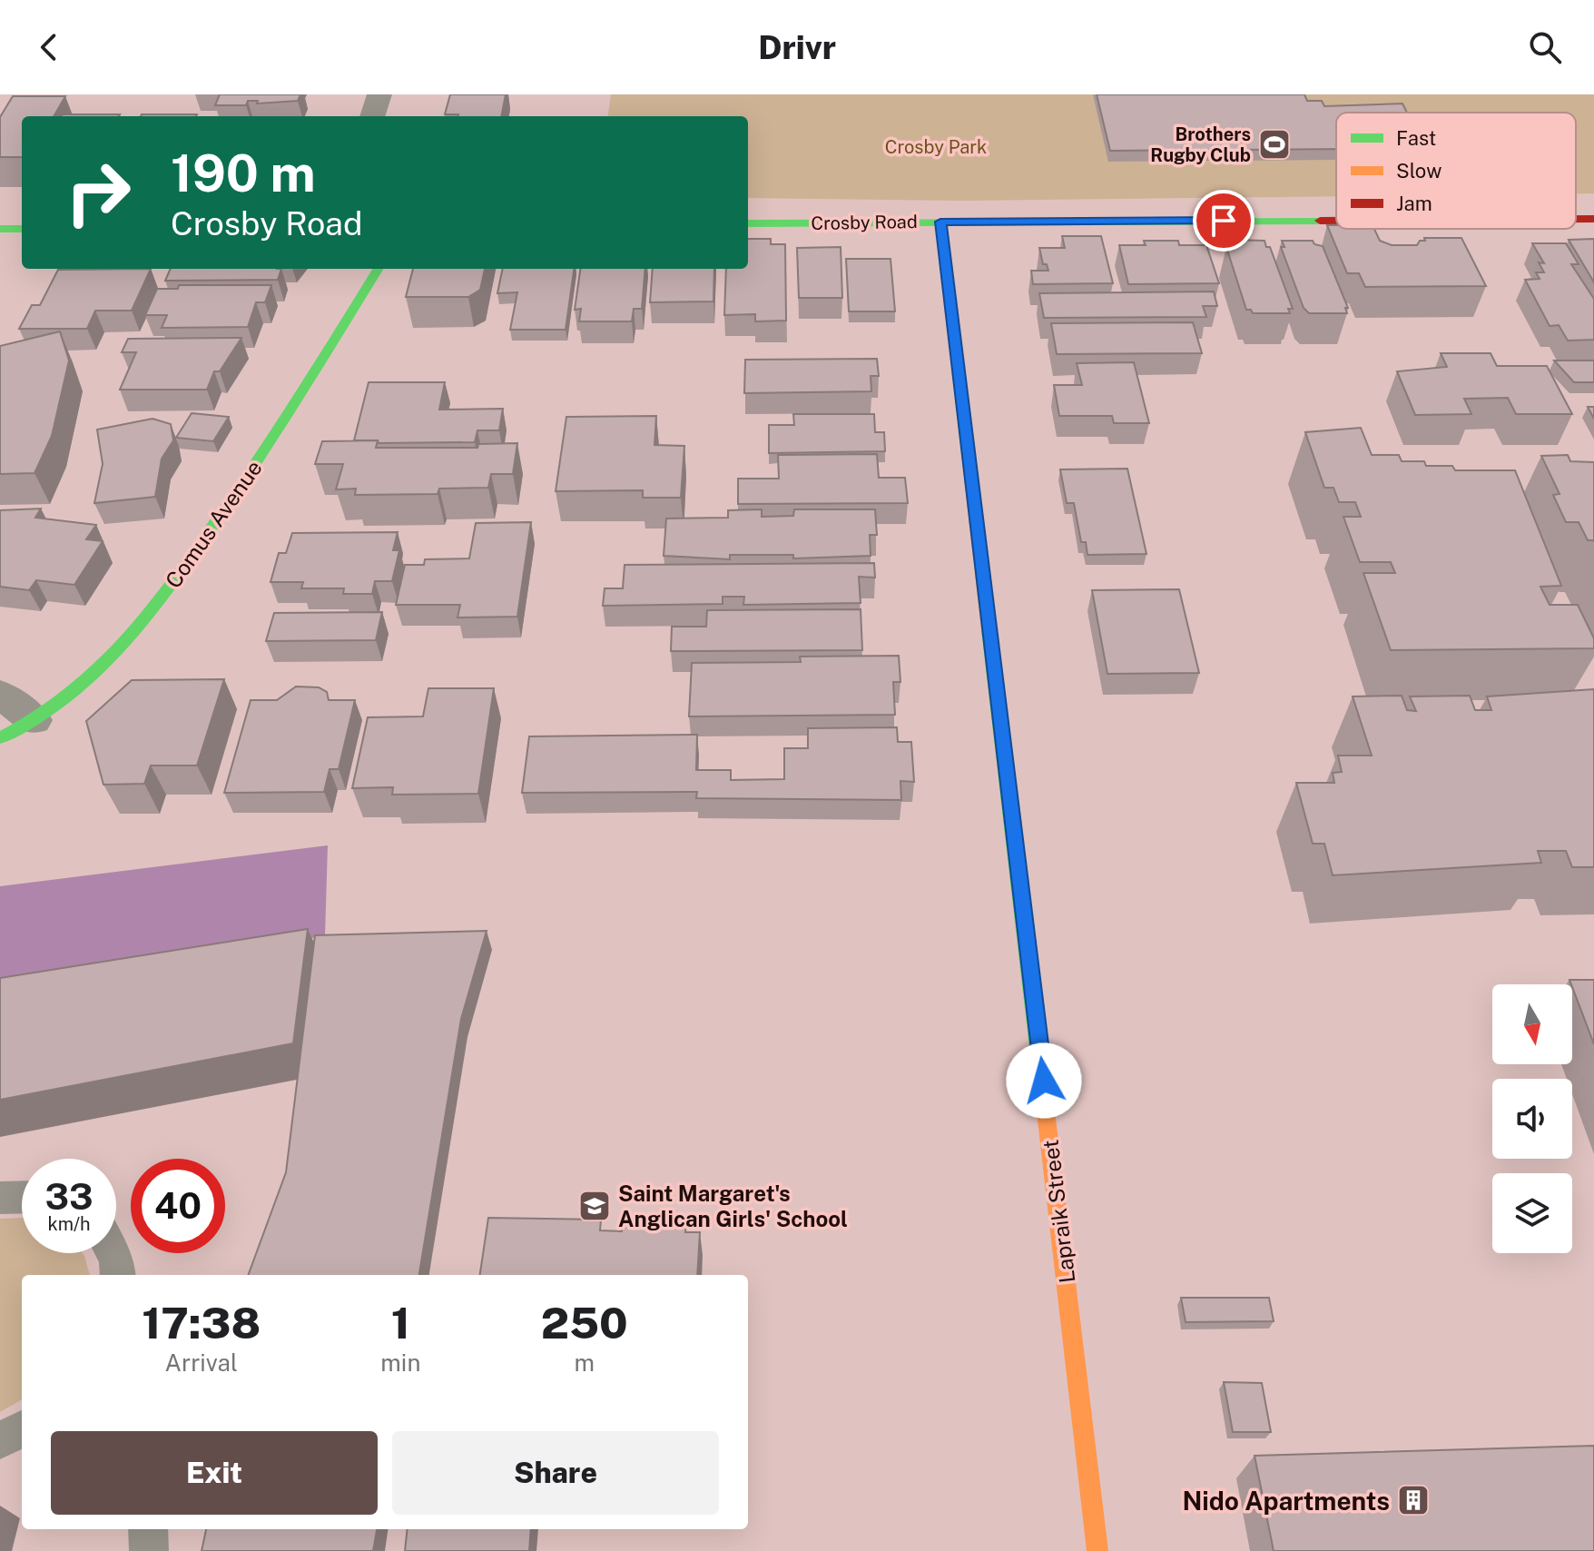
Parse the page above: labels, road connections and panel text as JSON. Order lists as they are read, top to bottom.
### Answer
{
  "streets": {
    "street": ["Crosby Road", "Comus Avenue", "Lapraik Street"]
  },
  "crossings": [
    ["Crosby Road", "Lapraik Street"]
  ],
  "parks": ["Crosby Park"],
  "places": {
    "sports": ["Brothers Rugby Club"],
    "school or university": ["Saint Margaret's Anglican Girls' School"],
    "building": ["Nido Apartments"]
  },
  "legend": ["Fast", "Slow", "Jam"],
  "north": "bottom",
  "page": {
    "header": "Drivr",
    "turn": ["190 m", "Crosby Road"],
    "speed": "33 km/h",
    "limit": "40",
    "eta": [
      "17:38",
      "Arrival",
      "1",
      "min",
      "250",
      "m"
    ],
    "buttons": ["Exit", "Share"]
  }
}
